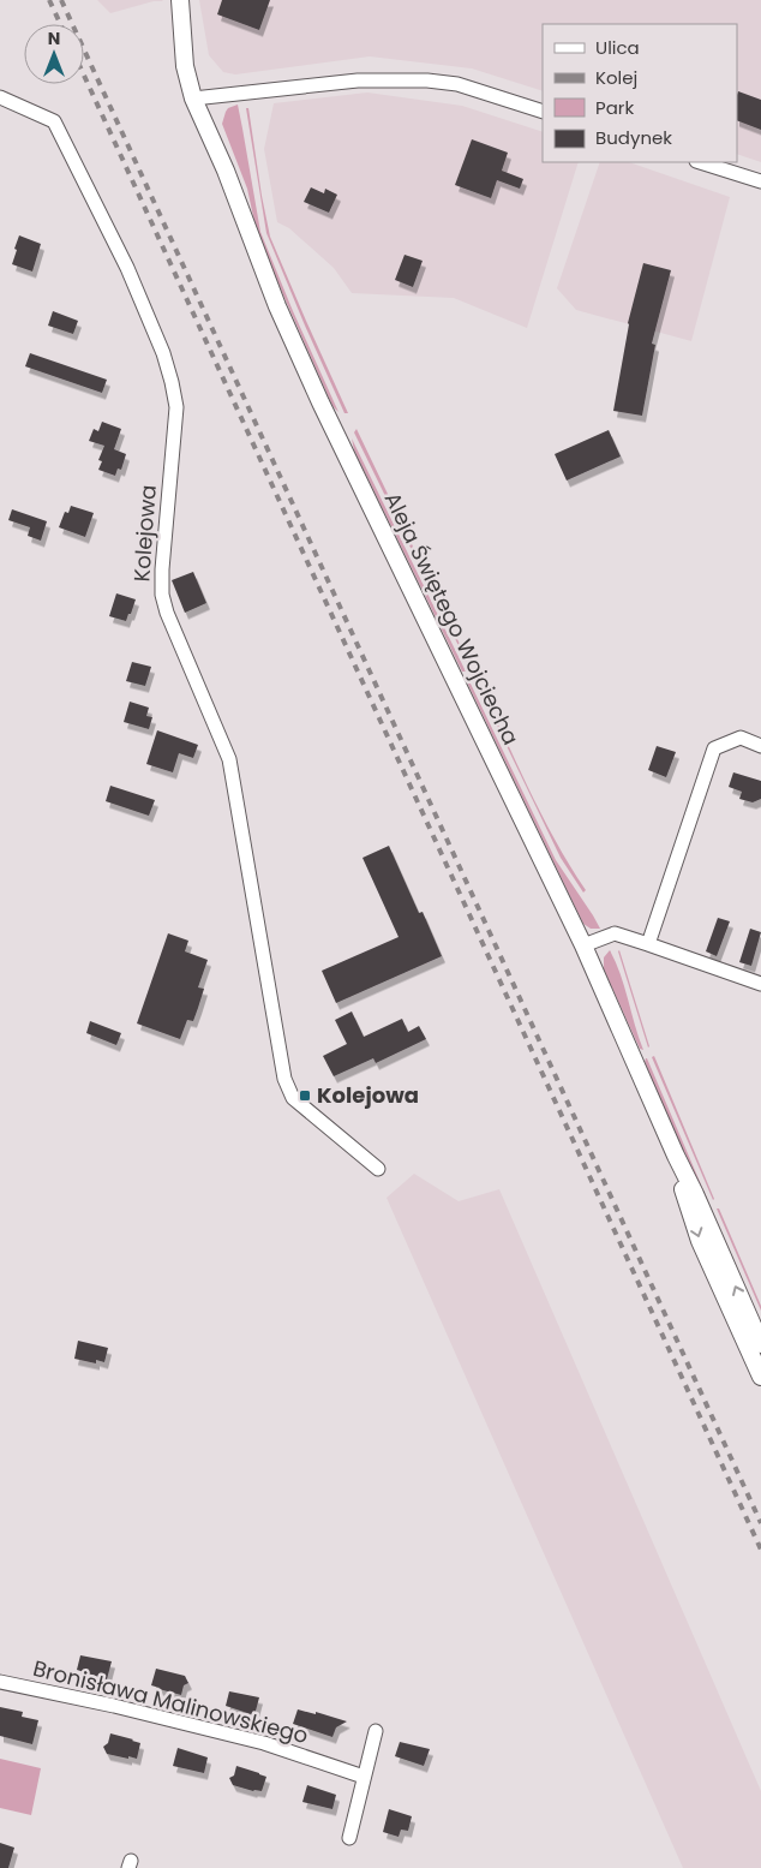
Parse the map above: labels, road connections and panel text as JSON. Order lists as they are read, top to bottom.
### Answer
{
  "streets": {
    "street": ["Kolejowa", "Aleja Świętego Wojciecha", "Bronisława Malinowskiego"]
  },
  "places": {
    "transit": ["Kolejowa"]
  },
  "legend": [
    "Ulica",
    "Kolej",
    "Park",
    "Budynek"
  ],
  "north": "top"
}
